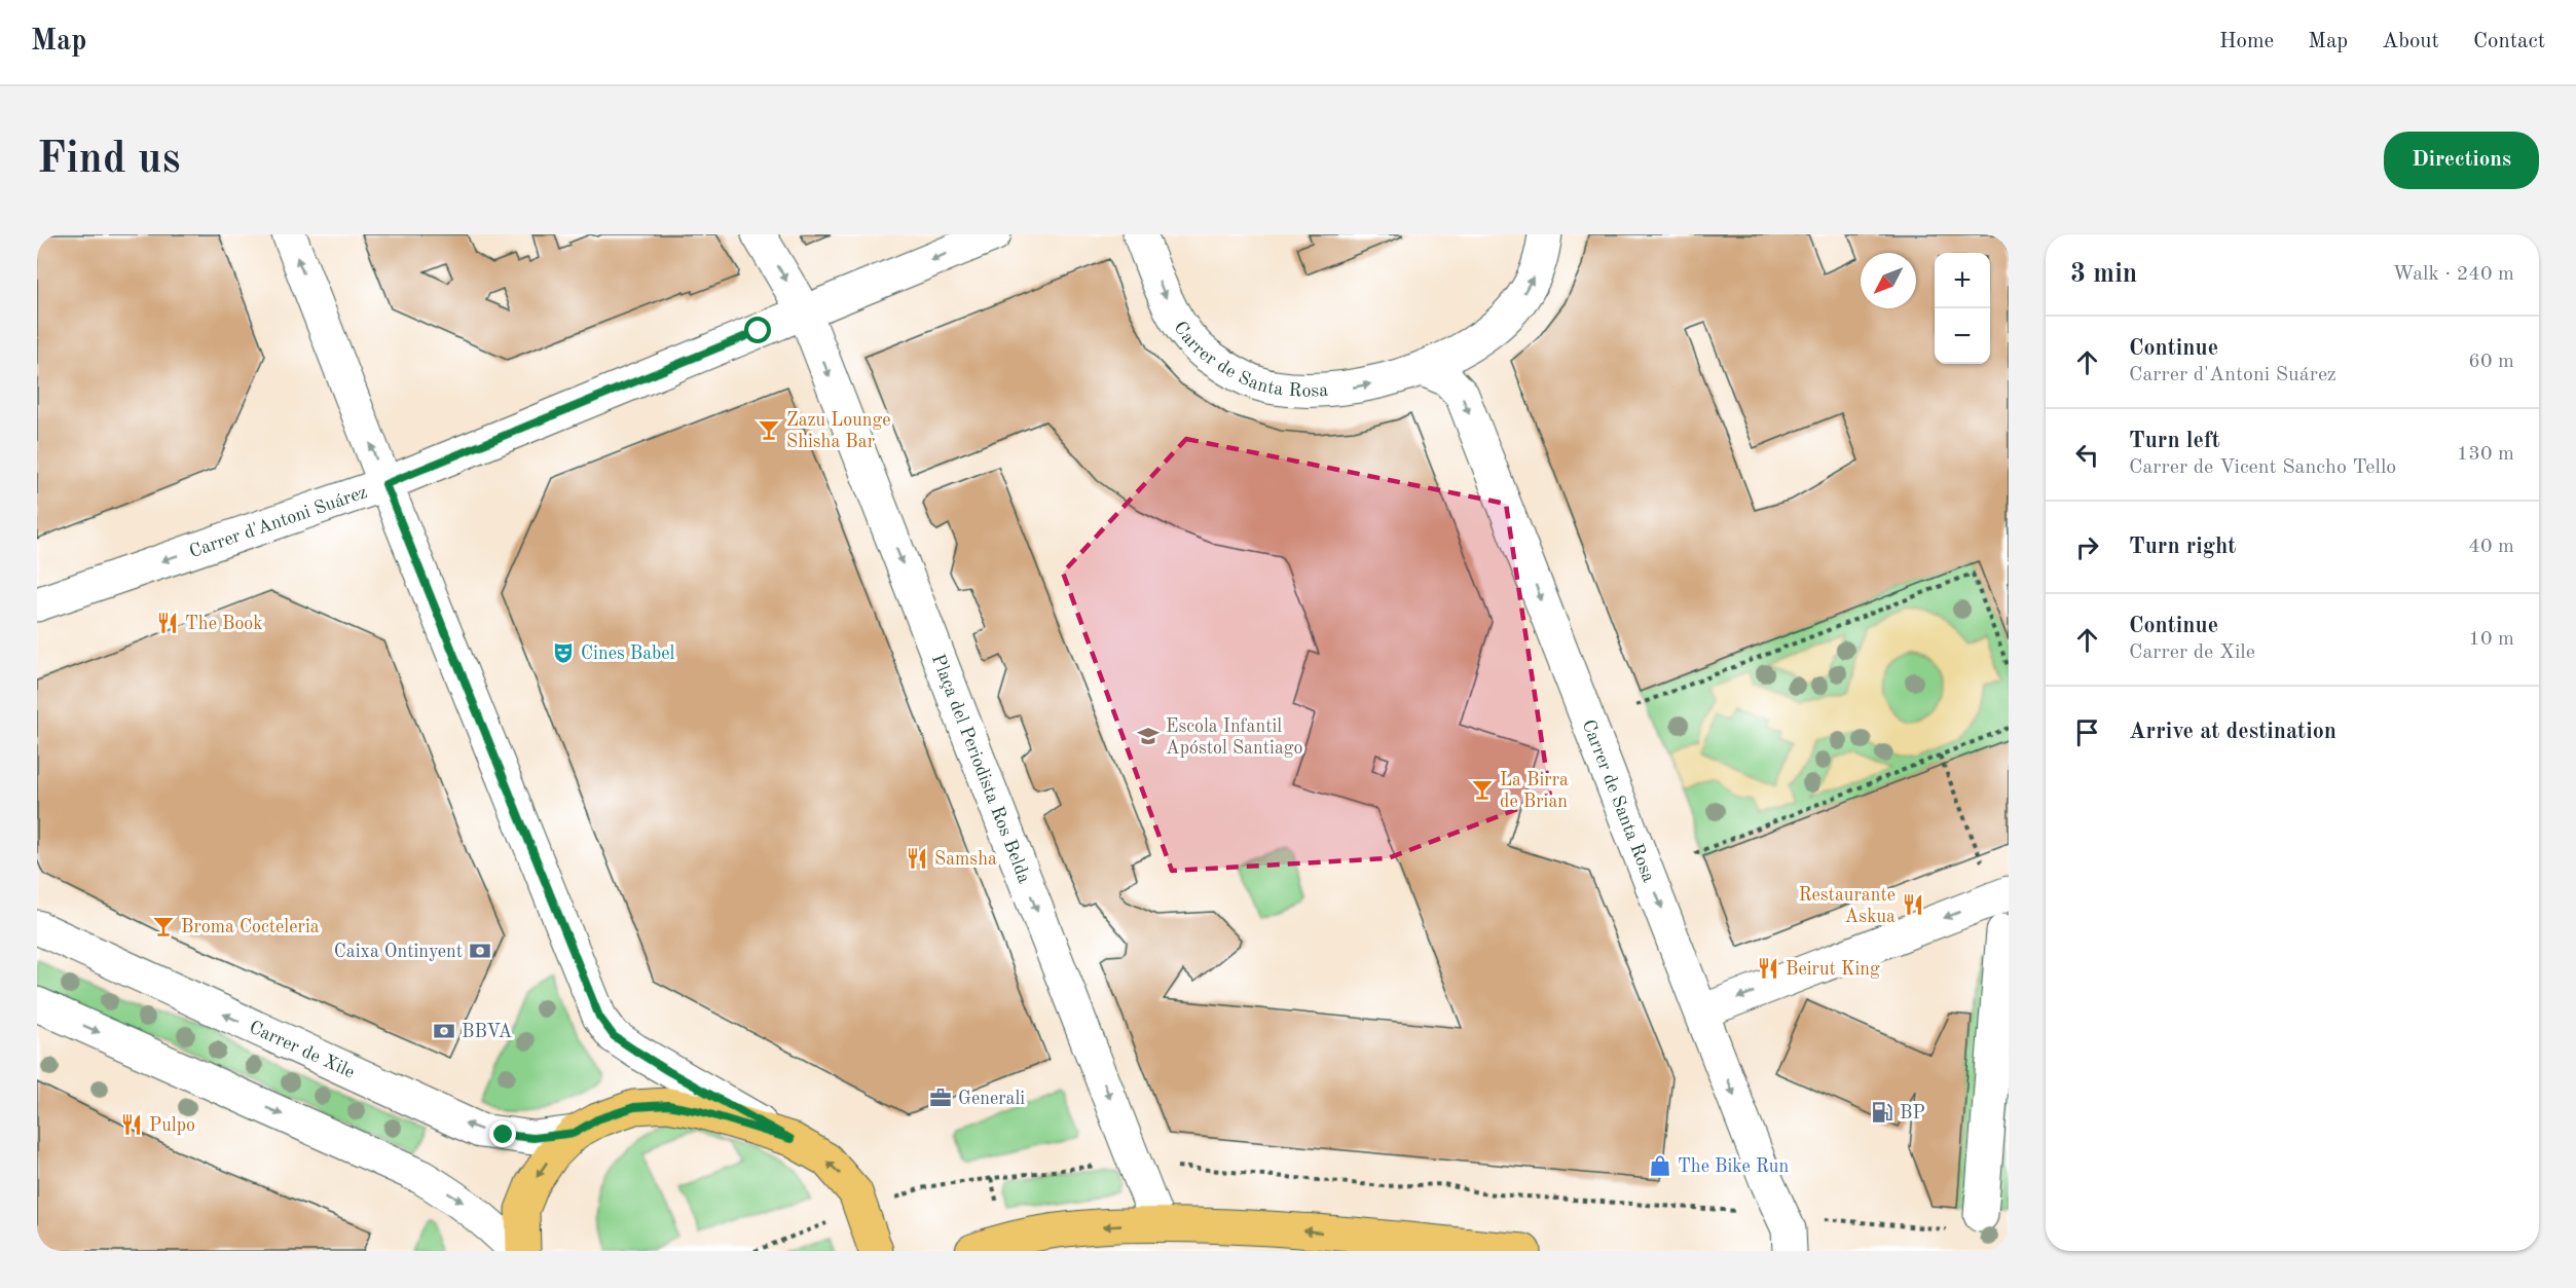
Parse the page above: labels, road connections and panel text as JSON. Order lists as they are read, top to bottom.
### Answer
{
  "streets": {
    "street": [
      "Carrer de Santa Rosa",
      "Carrer d'Antoni Suárez",
      "Plaça del Periodista Ros Belda",
      "Carrer de Xile"
    ]
  },
  "crossings": [
    ["Carrer d'Antoni Suárez", "Plaça del Periodista Ros Belda"]
  ],
  "one_way": ["Carrer d'Antoni Suárez", "Plaça del Periodista Ros Belda"],
  "places": {
    "bar": ["Zazu Lounge Shisha Bar", "La Birra de Brian", "Broma Cocteleria"],
    "restaurant": [
      "The Book",
      "Samsha",
      "Restaurante Askua",
      "Beirut King",
      "Pulpo"
    ],
    "theatre": ["Cines Babel"],
    "school or university": ["Escola Infantil Apóstol Santiago"],
    "bank": ["Caixa Ontinyent", "BBVA"],
    "office": ["Generali"],
    "fuel station": ["BP"],
    "shop": ["The Bike Run"]
  },
  "north": "bottom left",
  "page": {
    "header": "Map",
    "nav": [
      "Home",
      "Map",
      "About",
      "Contact"
    ],
    "buttons": "Directions",
    "title": "Find us",
    "heading": ["3 min", "Walk · 240 m"],
    "map_buttons": ["+", "−"],
    "list": [
      ["Continue", "Carrer d'Antoni Suárez", "60 m"],
      ["Turn left", "Carrer de Vicent Sancho Tello", "130 m"],
      ["Turn right", "40 m"],
      ["Continue", "Carrer de Xile", "10 m"],
      "Arrive at destination"
    ]
  }
}
